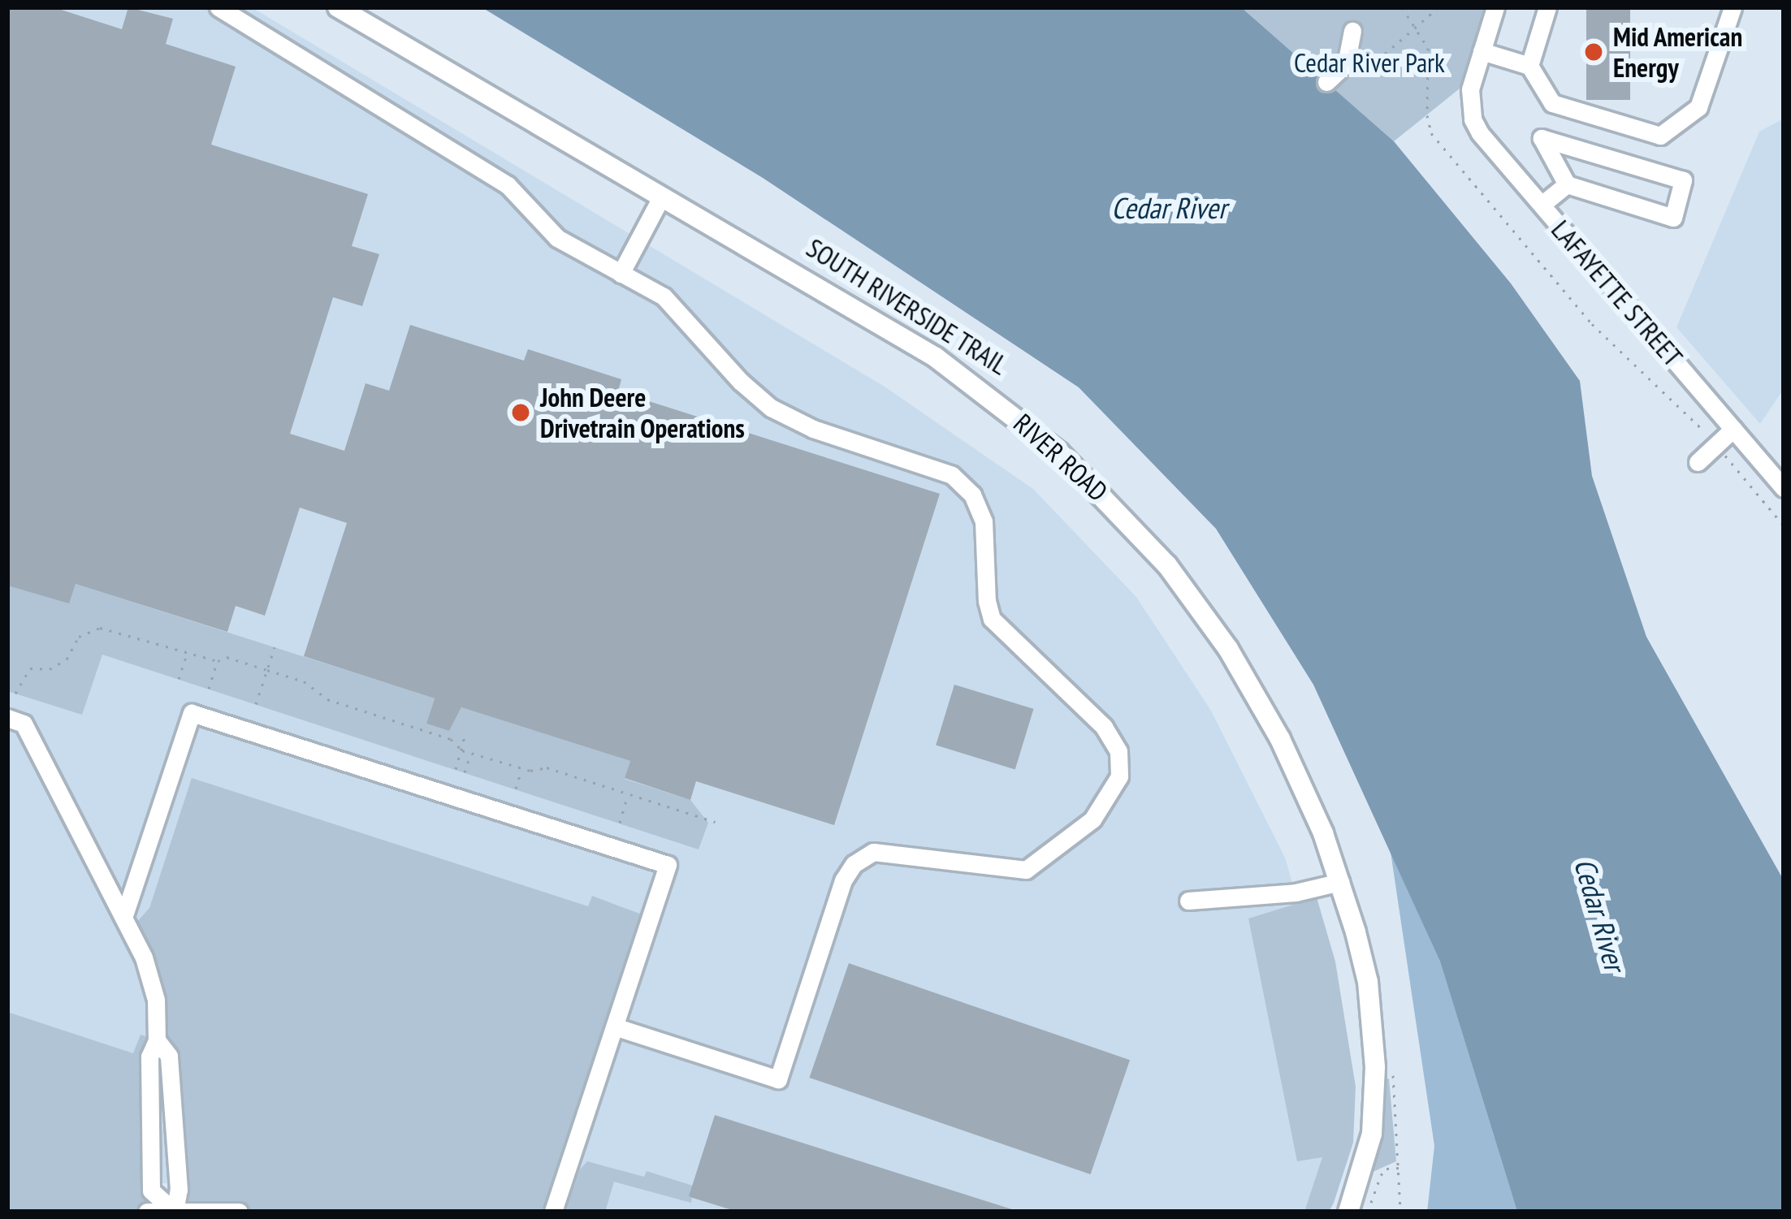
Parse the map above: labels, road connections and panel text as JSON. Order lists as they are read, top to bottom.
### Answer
{
  "streets": {
    "main road": ["RIVER ROAD"],
    "street": ["LAFAYETTE STREET"]
  },
  "water": ["Cedar River"],
  "parks": ["Cedar River Park"],
  "places": ["Mid American Energy", "John Deere Drivetrain Operations"]
}
